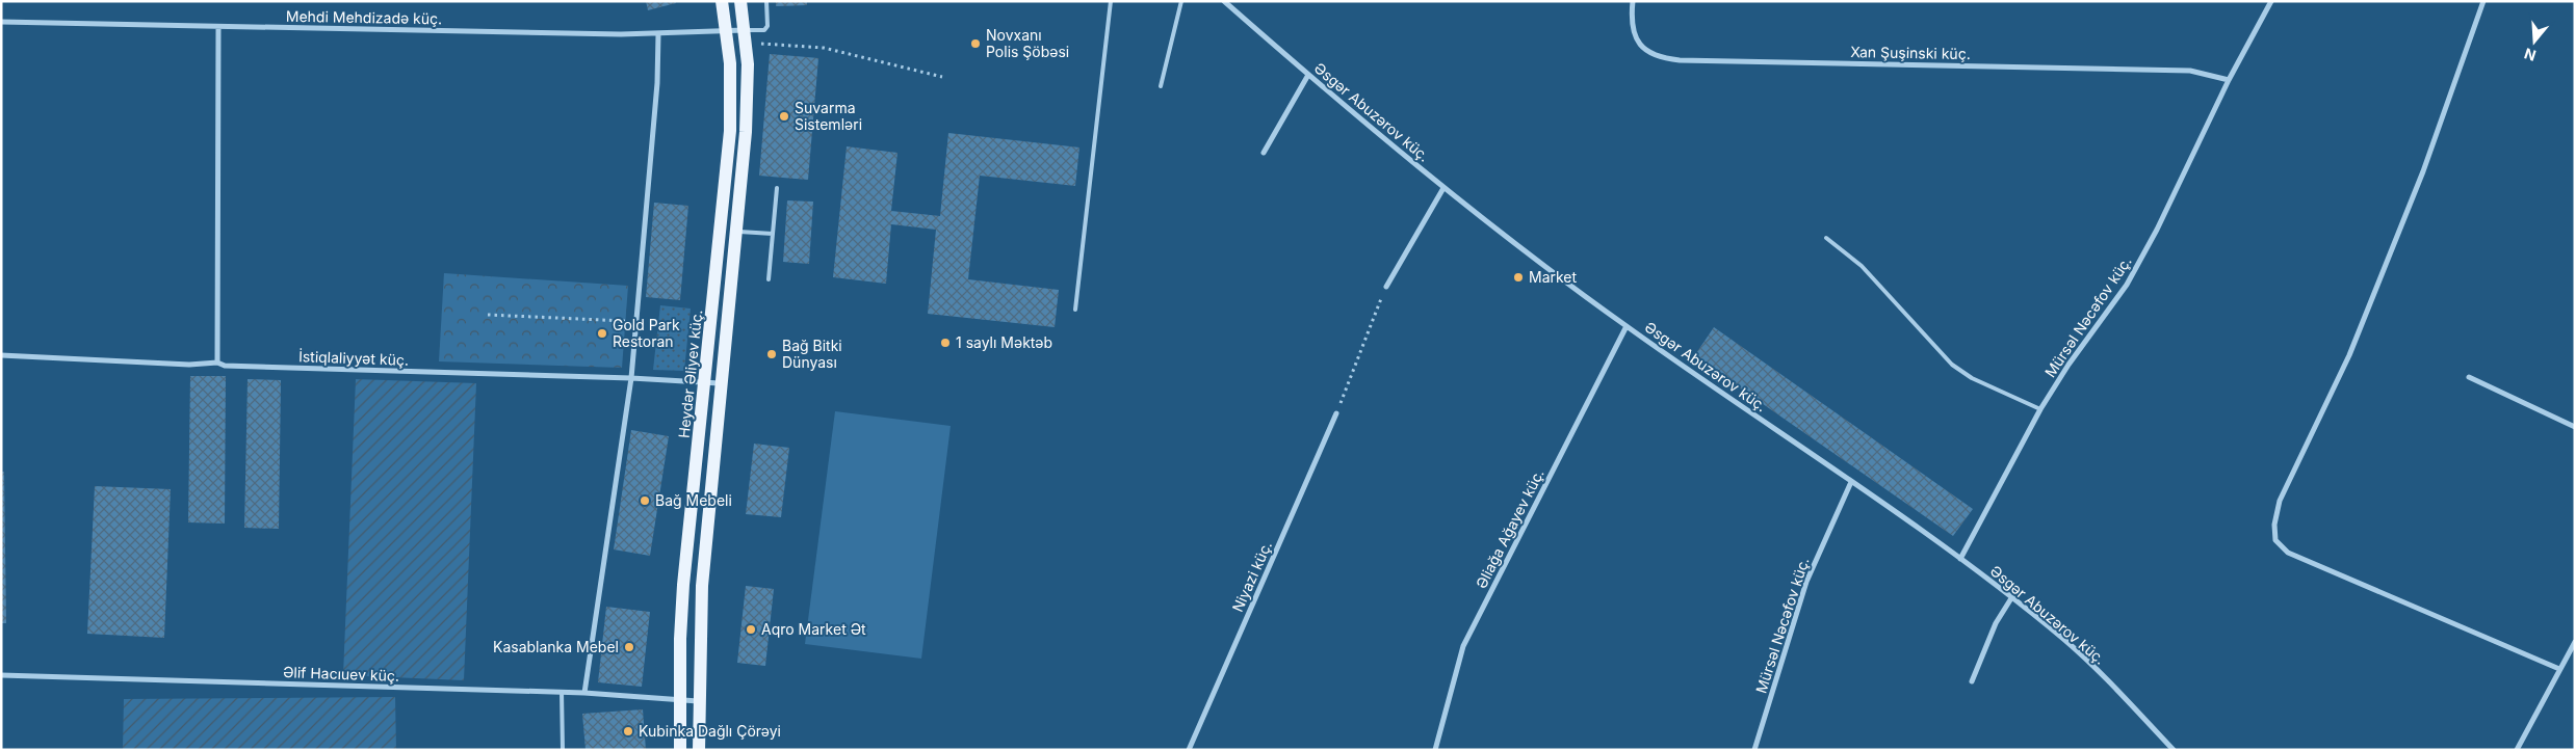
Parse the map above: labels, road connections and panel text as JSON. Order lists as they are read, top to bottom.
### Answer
{
  "streets": {
    "main road": ["Heydər Əliyev küç."],
    "street": [
      "Mehdi Mehdizadə küç.",
      "Xan Şuşinski küç.",
      "Əsgər Abuzərov küç.",
      "Mürsəl Nəcəfov küç.",
      "İstiqlaliyyət küç.",
      "Əliağa Ağayev küç.",
      "Niyazi küç.",
      "Əlif Hacıuev küç."
    ]
  },
  "crossings": [
    ["Mehdi Mehdizadə küç.", "Heydər Əliyev küç."],
    ["Xan Şuşinski küç.", "Mürsəl Nəcəfov küç."],
    ["Əsgər Abuzərov küç.", "Mürsəl Nəcəfov küç."],
    ["Əsgər Abuzərov küç.", "Əliağa Ağayev küç."],
    ["İstiqlaliyyət küç.", "Heydər Əliyev küç."],
    ["Heydər Əliyev küç.", "Əlif Hacıuev küç."]
  ],
  "places": [
    "Novxanı Polis Şöbəsi",
    "Suvarma Sistemləri",
    "Market",
    "Gold Park Restoran",
    "1 saylı Məktəb",
    "Bağ Bitki Dünyası",
    "Bağ Mebeli",
    "Aqro Market Ət",
    "Kasablanka Mebel",
    "Kubinka Dağlı Çörəyi"
  ],
  "north": "bottom"
}
